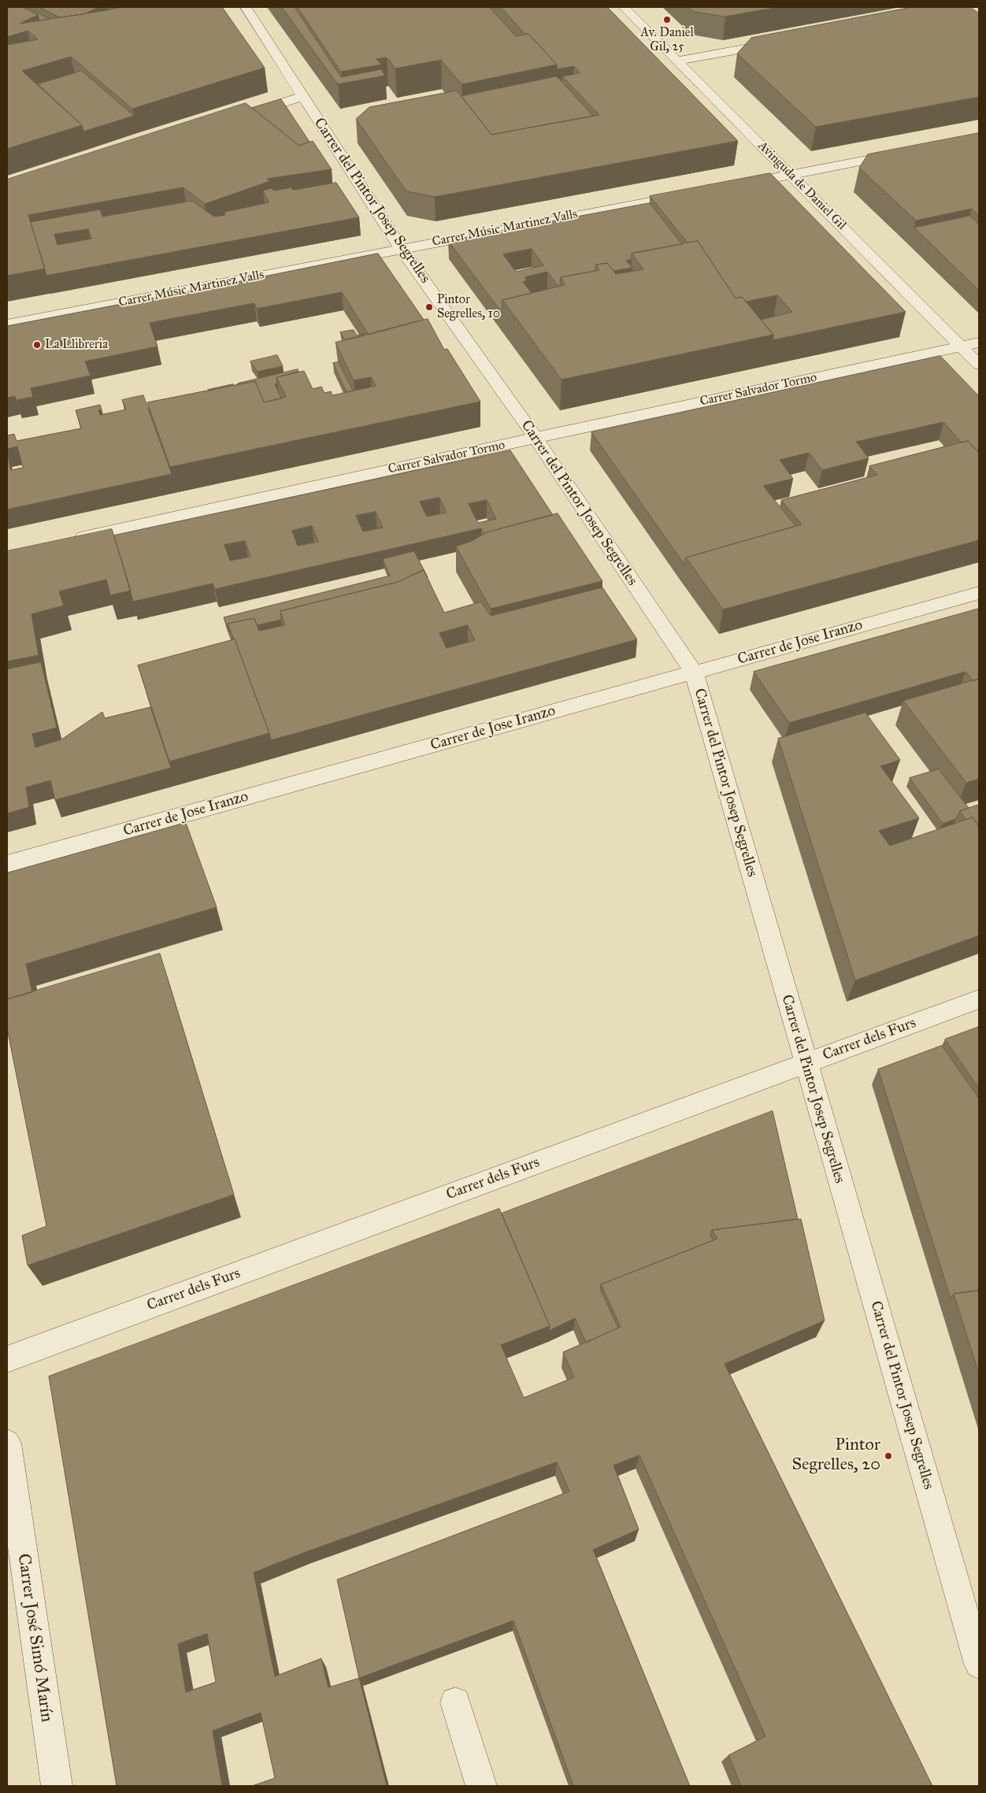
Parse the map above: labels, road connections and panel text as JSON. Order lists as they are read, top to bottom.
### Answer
{
  "streets": {
    "street": [
      "Avinguda de Daniel Gil",
      "Carrer del Pintor Josep Segrelles",
      "Carrer Músic Martinez Valls",
      "Carrer Salvador Tormo",
      "Carrer de Jose Iranzo",
      "Carrer dels Furs",
      "Carrer José Simó Marín"
    ]
  },
  "crossings": [
    ["Avinguda de Daniel Gil", "Carrer Salvador Tormo"],
    ["Carrer del Pintor Josep Segrelles", "Carrer Músic Martinez Valls"],
    ["Carrer del Pintor Josep Segrelles", "Carrer Salvador Tormo"],
    ["Carrer del Pintor Josep Segrelles", "Carrer de Jose Iranzo"],
    ["Carrer del Pintor Josep Segrelles", "Carrer dels Furs"]
  ],
  "places": [
    "Av. Daniel Gil, 25",
    "Pintor Segrelles, 10",
    "La Llibreria",
    "Pintor Segrelles, 20"
  ]
}
